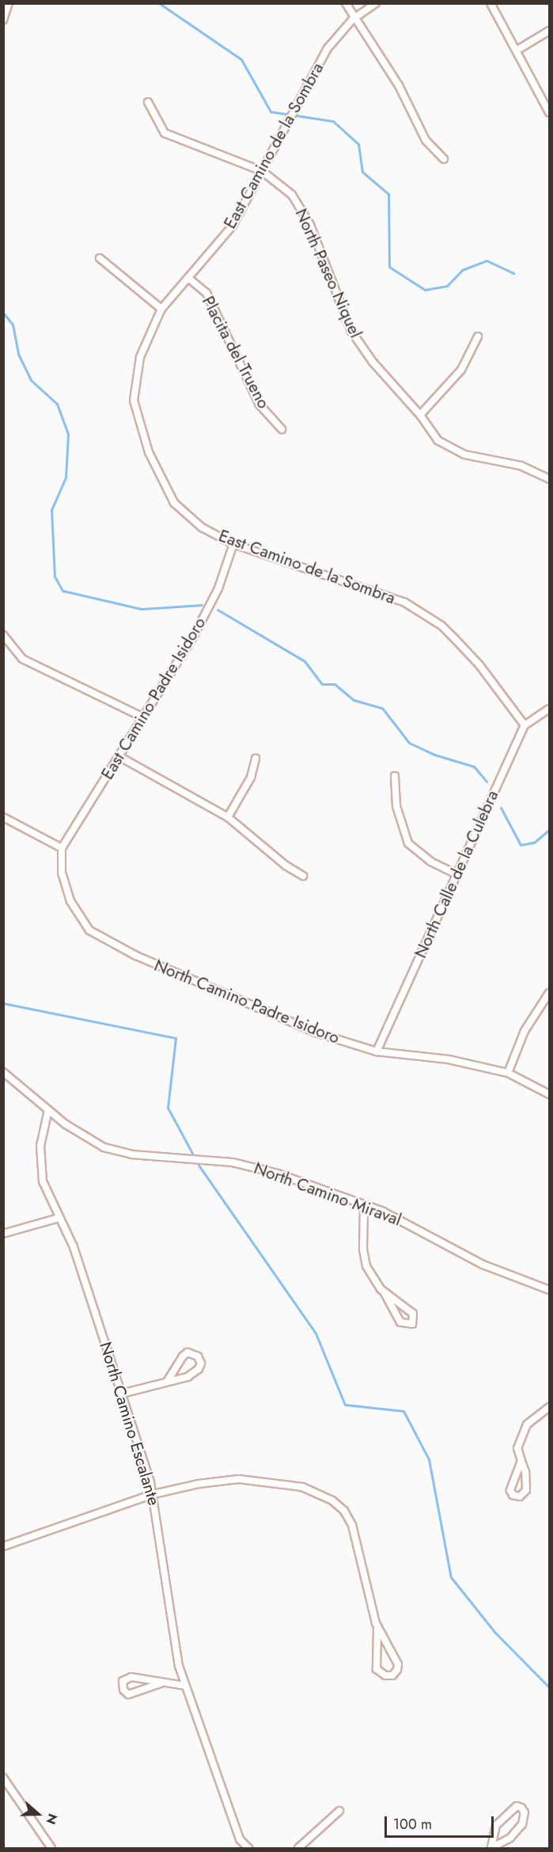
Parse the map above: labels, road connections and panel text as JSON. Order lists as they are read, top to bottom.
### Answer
{
  "streets": {
    "street": [
      "East Camino de la Sombra",
      "North Paseo Niquel",
      "Placita del Trueno",
      "East Camino Padre Isidoro",
      "North Calle de la Culebra",
      "North Camino Padre Isidoro",
      "North Camino Miraval",
      "North Camino Escalante"
    ]
  },
  "crossings": [
    ["East Camino de la Sombra", "North Paseo Niquel"],
    ["East Camino de la Sombra", "Placita del Trueno"],
    ["East Camino de la Sombra", "East Camino Padre Isidoro"],
    ["East Camino de la Sombra", "North Calle de la Culebra"],
    ["East Camino Padre Isidoro", "North Camino Padre Isidoro"],
    ["North Calle de la Culebra", "North Camino Padre Isidoro"],
    ["North Camino Miraval", "North Camino Escalante"]
  ],
  "scale_bar": "100 m",
  "north": "right"
}
